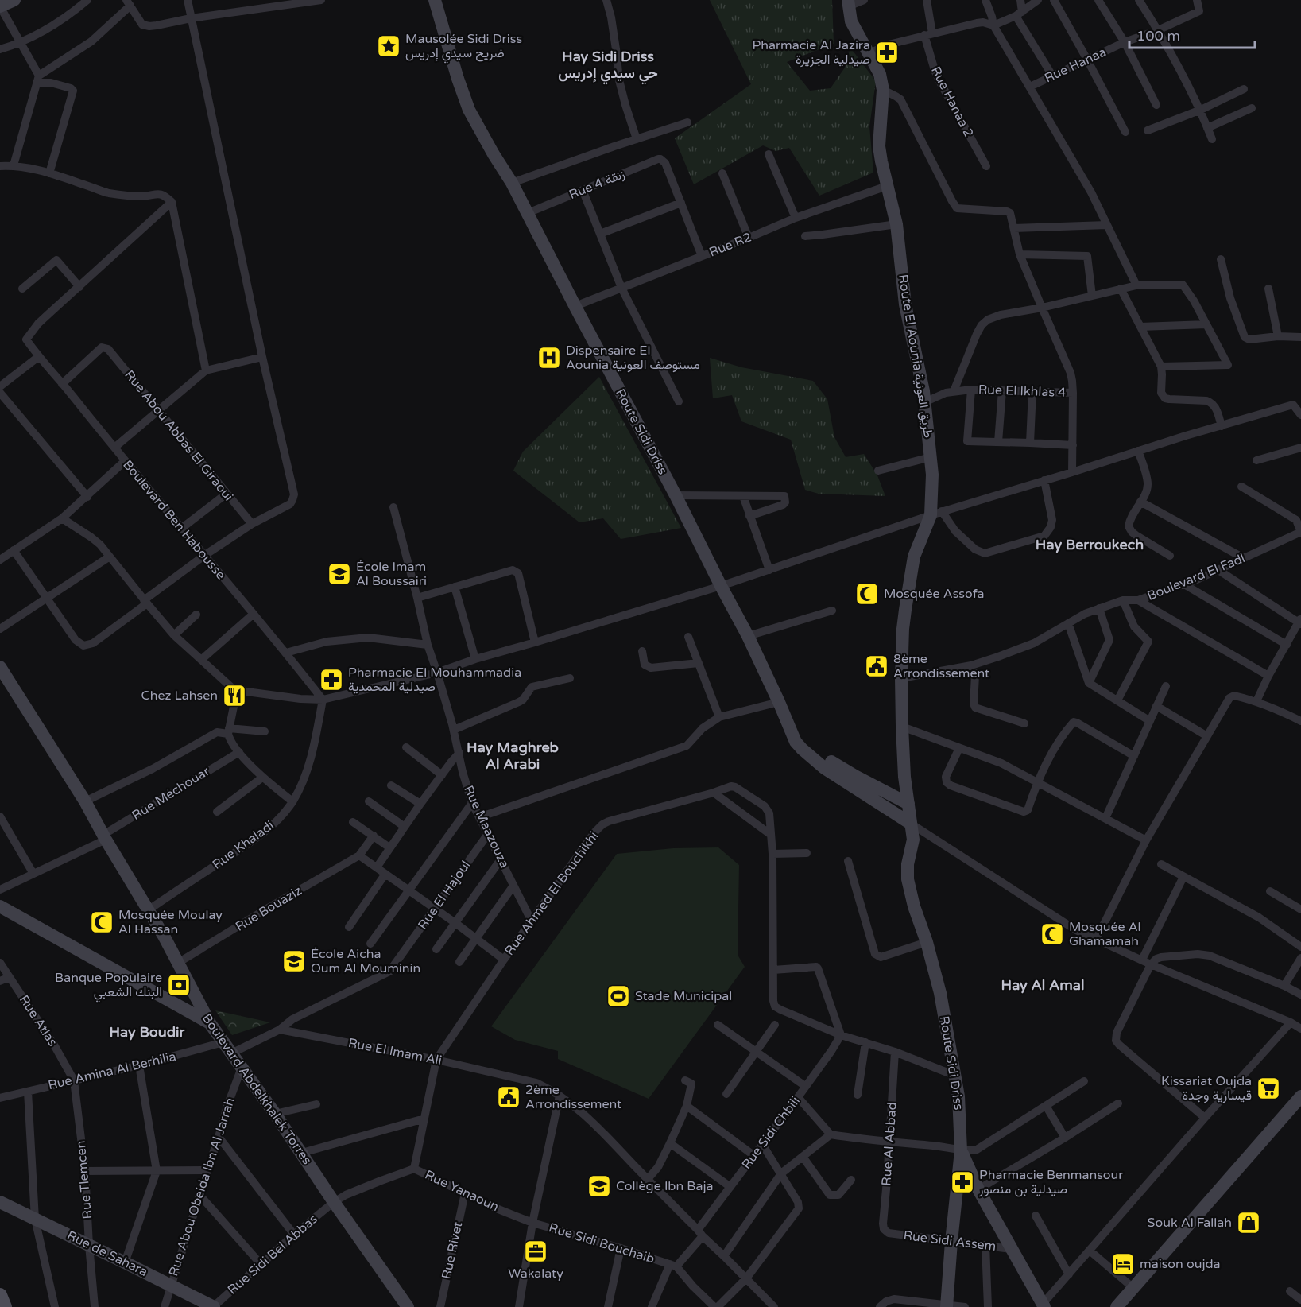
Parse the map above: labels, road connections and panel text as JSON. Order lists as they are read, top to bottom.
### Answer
{
  "streets": {
    "street": [
      "Rue Hanaa",
      "Rue Hanaa 2",
      "Rue 4 زنقة",
      "Rue R2",
      "Route El Aounia طريق العونية",
      "Rue El Ikhlas 4",
      "Route Sidi Driss",
      "Rue Abou Abbas El Giraoui",
      "Boulevard Ben Habousse",
      "Boulevard El Fadl",
      "Rue Méchouar",
      "Rue Maazouza",
      "Rue Khaladi",
      "Rue Ahmed El Bouchikhi",
      "Rue El Hajoul",
      "Rue Bouaziz",
      "Rue Atlas",
      "Rue El Imam Ali",
      "Rue Amina Al Berhilia",
      "Boulevard Abdelkhalek Torres",
      "Rue Sidi Chbili",
      "Rue Al Abbad",
      "Rue Tlemcen",
      "Rue Abou Obeida Ibn Al Jarrah",
      "Rue Yanaoun",
      "Rue Sidi Assem",
      "Rue Sidi Bouchaib",
      "Rue Rivet",
      "Rue de Sahara",
      "Rue Sidi Bel Abbas"
    ]
  },
  "crossings": [
    ["Rue 4 زنقة", "Route Sidi Driss"],
    ["Rue R2", "Route El Aounia طريق العونية"],
    ["Rue R2", "Route Sidi Driss"],
    ["Route El Aounia طريق العونية", "Rue El Ikhlas 4"],
    ["Route El Aounia طريق العونية", "Route Sidi Driss"],
    ["Route El Aounia طريق العونية", "Boulevard El Fadl"],
    ["Route Sidi Driss", "Rue Ahmed El Bouchikhi"],
    ["Route Sidi Driss", "Rue Sidi Assem"],
    ["Rue Abou Abbas El Giraoui", "Boulevard Ben Habousse"],
    ["Boulevard Ben Habousse", "Rue Khaladi"],
    ["Rue Méchouar", "Boulevard Abdelkhalek Torres"],
    ["Rue Maazouza", "Rue Ahmed El Bouchikhi"],
    ["Rue Maazouza", "Rue El Hajoul"],
    ["Rue Khaladi", "Boulevard Abdelkhalek Torres"],
    ["Rue Ahmed El Bouchikhi", "Rue El Imam Ali"],
    ["Rue Ahmed El Bouchikhi", "Rue Sidi Chbili"],
    ["Rue Ahmed El Bouchikhi", "Rue Al Abbad"],
    ["Rue Ahmed El Bouchikhi", "Rue Yanaoun"],
    ["Rue El Hajoul", "Rue El Imam Ali"],
    ["Rue Bouaziz", "Boulevard Abdelkhalek Torres"],
    ["Rue Atlas", "Rue Amina Al Berhilia"],
    ["Rue Atlas", "Rue Tlemcen"],
    ["Rue El Imam Ali", "Rue Sidi Chbili"],
    ["Rue El Imam Ali", "Rue Yanaoun"],
    ["Rue Amina Al Berhilia", "Boulevard Abdelkhalek Torres"],
    ["Rue Amina Al Berhilia", "Rue Tlemcen"],
    ["Boulevard Abdelkhalek Torres", "Rue Abou Obeida Ibn Al Jarrah"],
    ["Boulevard Abdelkhalek Torres", "Rue Sidi Bel Abbas"],
    ["Rue Sidi Chbili", "Rue Sidi Bouchaib"],
    ["Rue Al Abbad", "Rue Sidi Assem"],
    ["Rue Tlemcen", "Rue de Sahara"],
    ["Rue Abou Obeida Ibn Al Jarrah", "Rue de Sahara"],
    ["Rue Yanaoun", "Rue Sidi Bouchaib"],
    ["Rue Yanaoun", "Rue Rivet"],
    ["Rue Yanaoun", "Rue Sidi Bel Abbas"],
    ["Rue de Sahara", "Rue Sidi Bel Abbas"]
  ],
  "districts": [
    "Hay Sidi Driss حي سيدي إدريس",
    "Hay Berroukech",
    "Hay Maghreb Al Arabi",
    "Hay Al Amal",
    "Hay Boudir"
  ],
  "places": {
    "place": ["Mausolée Sidi Driss ضريح سيدي إدريس"],
    "pharmacy": ["Pharmacie Al Jazira صيدلية الجزيرة", "Pharmacie El Mouhammadia صيدلية المحمدية", "Pharmacie Benmansour صيدلية بن منصور"],
    "hospital": ["Dispensaire El Aounia مستوصف العونية"],
    "school or university": ["École Imam Al Boussairi", "École Aicha Oum Al Mouminin", "Collège Ibn Baja"],
    "mosque": ["Mosquée Assofa", "Mosquée Moulay Al Hassan", "Mosquée Al Ghamamah"],
    "public building": ["8ème Arrondissement", "2ème Arrondissement"],
    "restaurant": ["Chez Lahsen"],
    "bank": ["Banque Populaire البنك الشعبي"],
    "sports": ["Stade Municipal"],
    "supermarket": ["Kissariat Oujda قيسارية وجدة"],
    "shop": ["Souk Al Fallah"],
    "office": ["Wakalaty"],
    "hotel": ["maison oujda"]
  },
  "scale_bar": "100 m"
}
